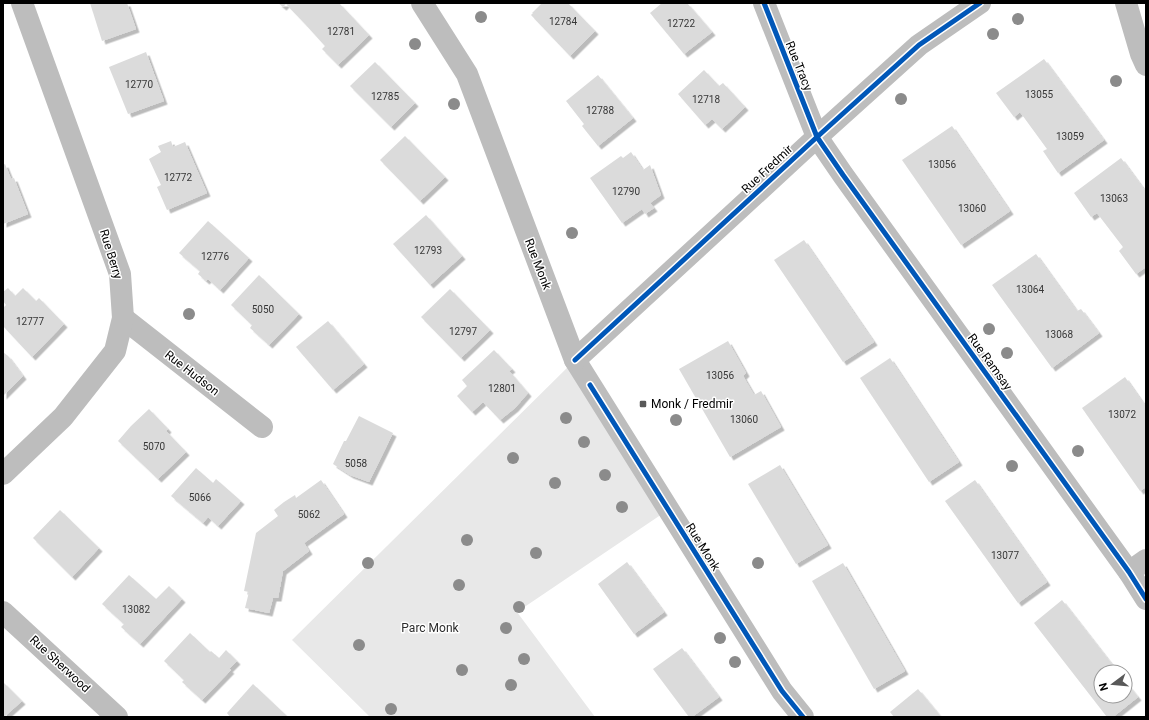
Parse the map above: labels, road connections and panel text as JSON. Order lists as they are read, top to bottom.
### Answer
{
  "streets": {
    "street": [
      "Rue Tracy",
      "Rue Fredmir",
      "Rue Berry",
      "Rue Monk",
      "Rue Ramsay",
      "Rue Hudson",
      "Rue Sherwood"
    ]
  },
  "crossings": [
    ["Rue Tracy", "Rue Fredmir"],
    ["Rue Tracy", "Rue Ramsay"],
    ["Rue Fredmir", "Rue Monk"],
    ["Rue Fredmir", "Rue Ramsay"],
    ["Rue Berry", "Rue Hudson"]
  ],
  "parks": ["Parc Monk"],
  "places": {
    "transit": ["Monk / Fredmir"]
  },
  "house_numbers": [
    "12784",
    "12722",
    "12781",
    "12770",
    "13055",
    "12785",
    "12718",
    "12788",
    "13059",
    "13056",
    "12772",
    "12790",
    "13063",
    "13060",
    "12793",
    "12776",
    "13064",
    "5050",
    "12777",
    "12797",
    "13068",
    "13056",
    "12801",
    "13072",
    "13060",
    "5070",
    "5058",
    "5066",
    "5062",
    "13077",
    "13082"
  ],
  "north": "left"
}
